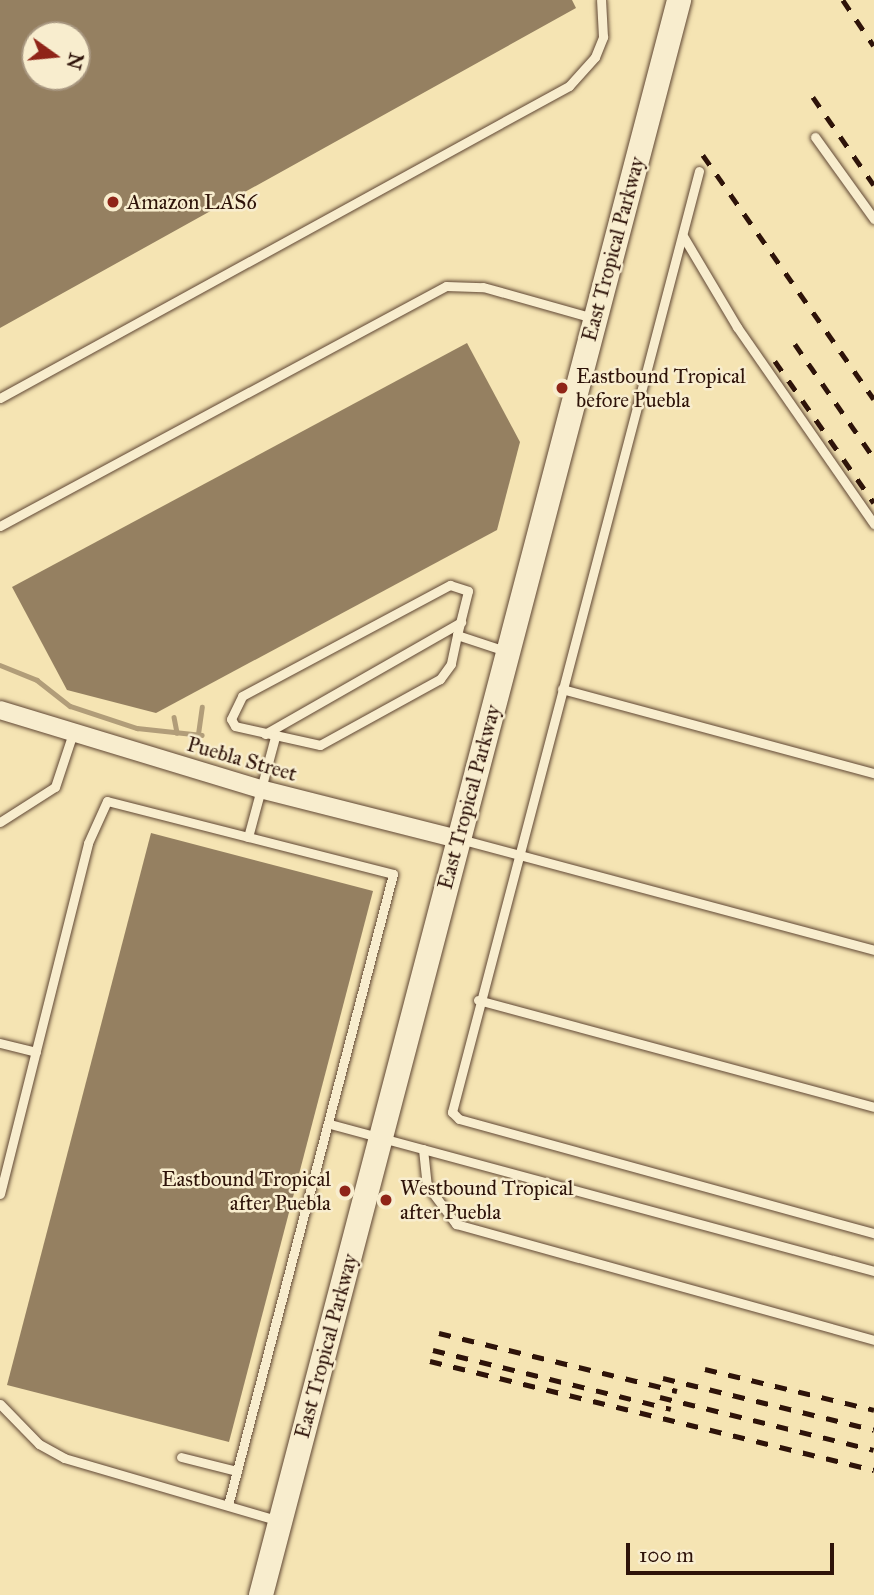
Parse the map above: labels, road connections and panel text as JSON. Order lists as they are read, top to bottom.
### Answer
{
  "streets": {
    "street": ["East Tropical Parkway", "Puebla Street"]
  },
  "crossings": [
    ["East Tropical Parkway", "Puebla Street"]
  ],
  "places": [
    "Amazon LAS6",
    "Eastbound Tropical before Puebla",
    "Eastbound Tropical after Puebla",
    "Westbound Tropical after Puebla"
  ],
  "scale_bar": "100 m",
  "north": "right"
}
